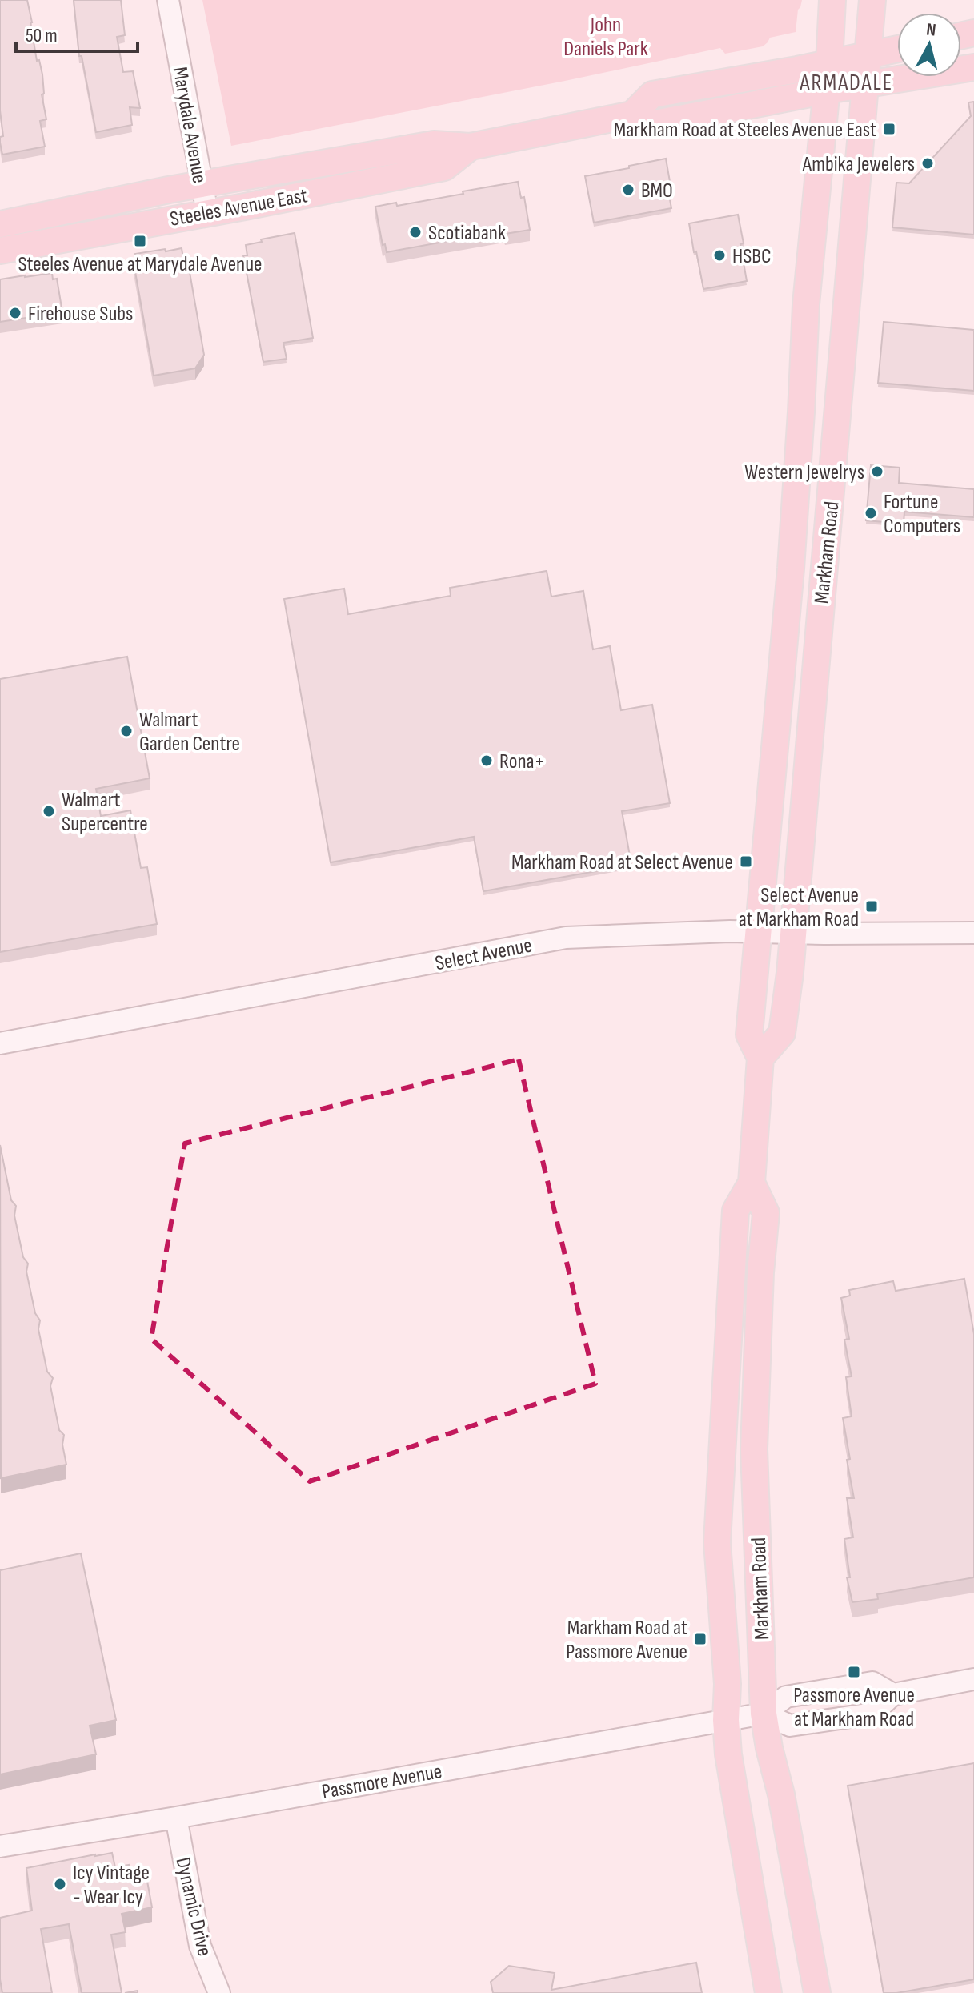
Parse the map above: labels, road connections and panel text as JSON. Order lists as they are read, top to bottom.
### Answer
{
  "streets": {
    "main road": ["Steeles Avenue East", "Markham Road"],
    "street": [
      "Marydale Avenue",
      "Select Avenue",
      "Passmore Avenue",
      "Dynamic Drive"
    ]
  },
  "crossings": [
    ["Marydale Avenue", "Steeles Avenue East"],
    ["Steeles Avenue East", "Markham Road"],
    ["Markham Road", "Select Avenue"],
    ["Markham Road", "Passmore Avenue"],
    ["Passmore Avenue", "Dynamic Drive"]
  ],
  "districts": ["ARMADALE"],
  "parks": ["John Daniels Park"],
  "places": {
    "transit": [
      "Markham Road at Steeles Avenue East",
      "Steeles Avenue at Marydale Avenue",
      "Markham Road at Select Avenue",
      "Select Avenue at Markham Road",
      "Markham Road at Passmore Avenue",
      "Passmore Avenue at Markham Road"
    ],
    "other": [
      "Ambika Jewelers",
      "BMO",
      "Scotiabank",
      "HSBC",
      "Firehouse Subs",
      "Western Jewelrys",
      "Fortune Computers",
      "Walmart Garden Centre",
      "Rona+",
      "Walmart Supercentre",
      "Icy Vintage - Wear Icy"
    ]
  },
  "scale_bar": "50 m",
  "north": "top"
}
